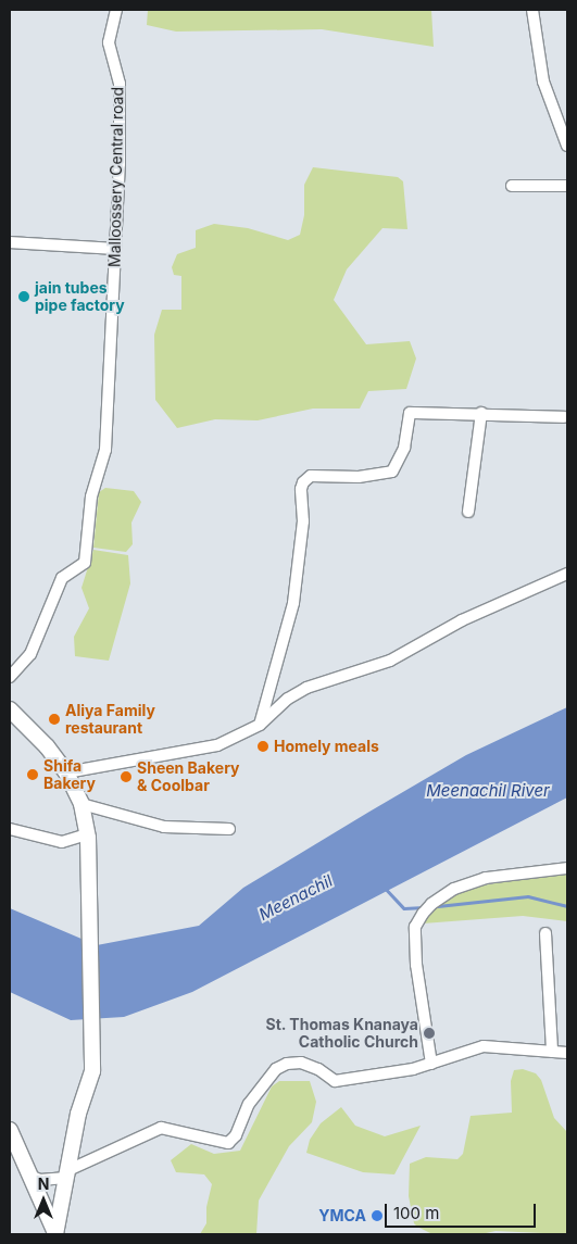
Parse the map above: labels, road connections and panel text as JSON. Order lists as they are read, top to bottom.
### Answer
{
  "streets": {
    "street": ["Malloossery Central road"]
  },
  "water": ["Meenachil River", "Meenachil"],
  "places": [
    "jain tubes pipe factory",
    "Aliya Family restaurant",
    "Homely meals",
    "Shifa Bakery",
    "Sheen Bakery & Coolbar",
    "St. Thomas Knanaya Catholic Church",
    "YMCA"
  ],
  "scale_bar": "100 m",
  "north": "top"
}
